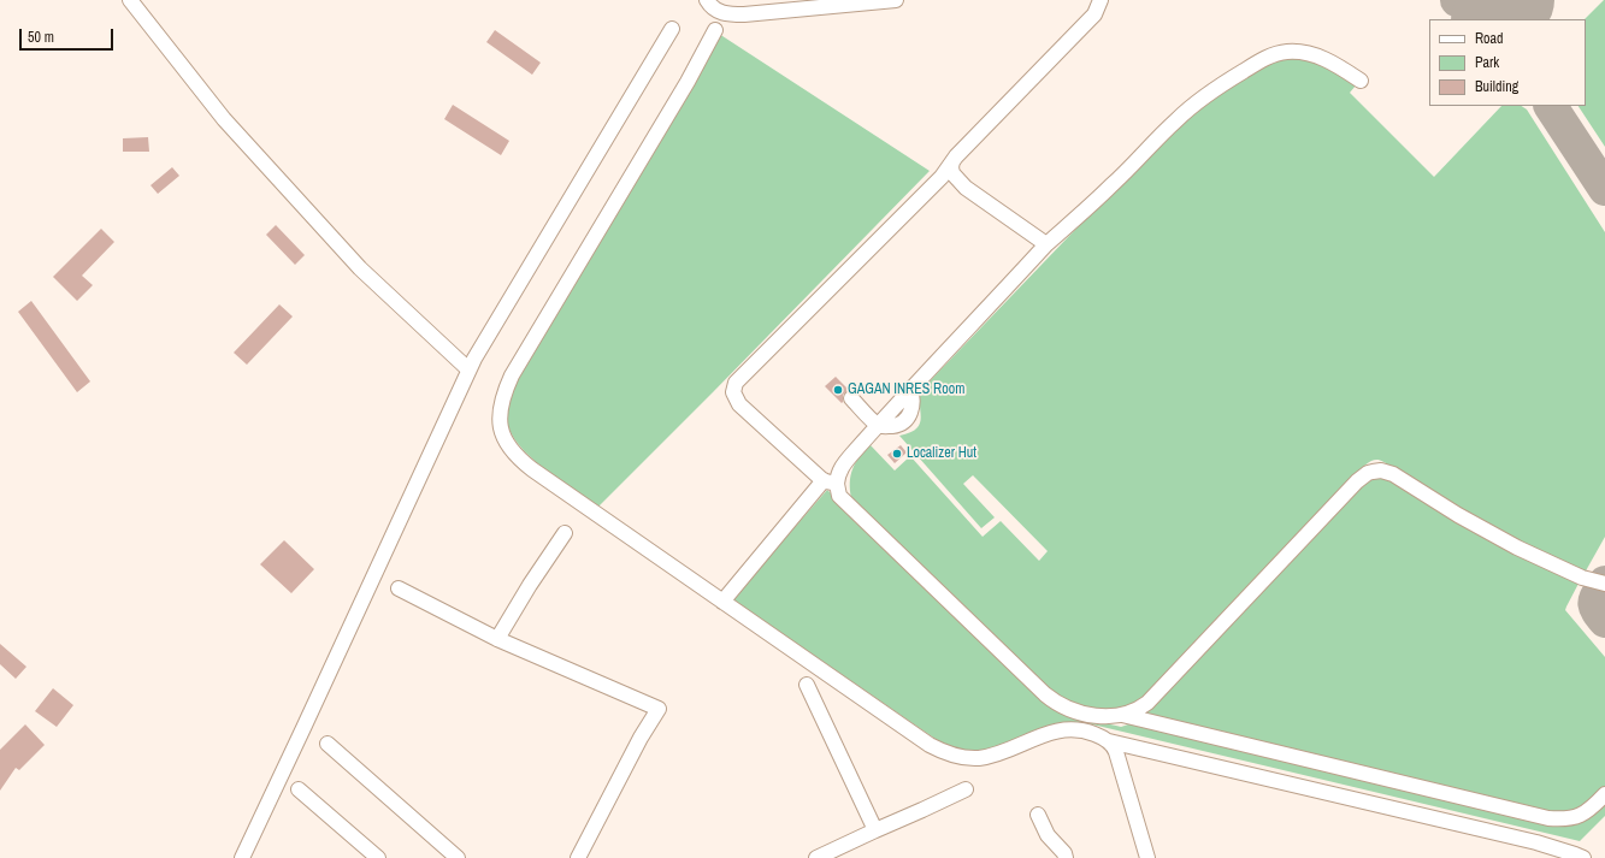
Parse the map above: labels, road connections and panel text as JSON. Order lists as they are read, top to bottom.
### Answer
{
  "places": ["GAGAN INRES Room", "Localizer Hut"],
  "legend": ["Road", "Park", "Building"],
  "scale_bar": "50 m"
}
